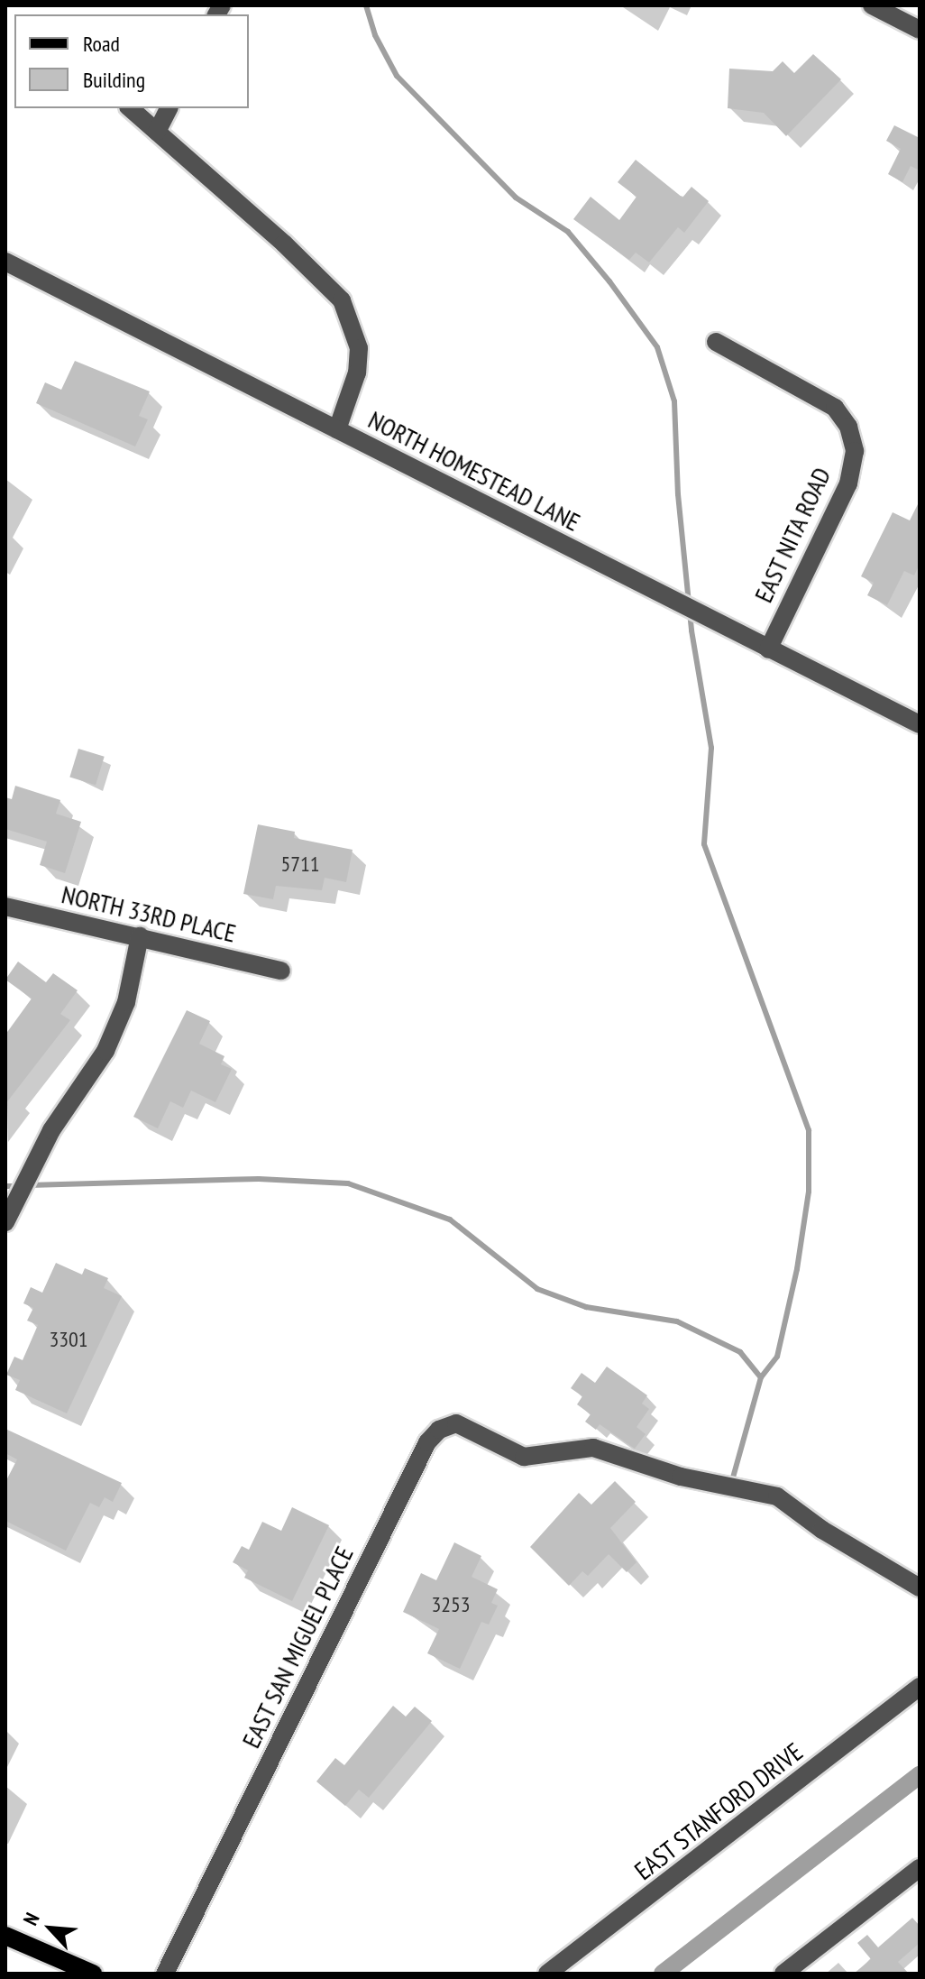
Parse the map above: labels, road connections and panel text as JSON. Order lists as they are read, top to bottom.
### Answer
{
  "streets": {
    "street": [
      "NORTH HOMESTEAD LANE",
      "EAST NITA ROAD",
      "NORTH 33RD PLACE",
      "EAST SAN MIGUEL PLACE",
      "EAST STANFORD DRIVE"
    ]
  },
  "crossings": [
    ["NORTH HOMESTEAD LANE", "EAST NITA ROAD"]
  ],
  "house_numbers": ["5711", "3301", "3253"],
  "legend": ["Road", "Building"],
  "north": "top left"
}
